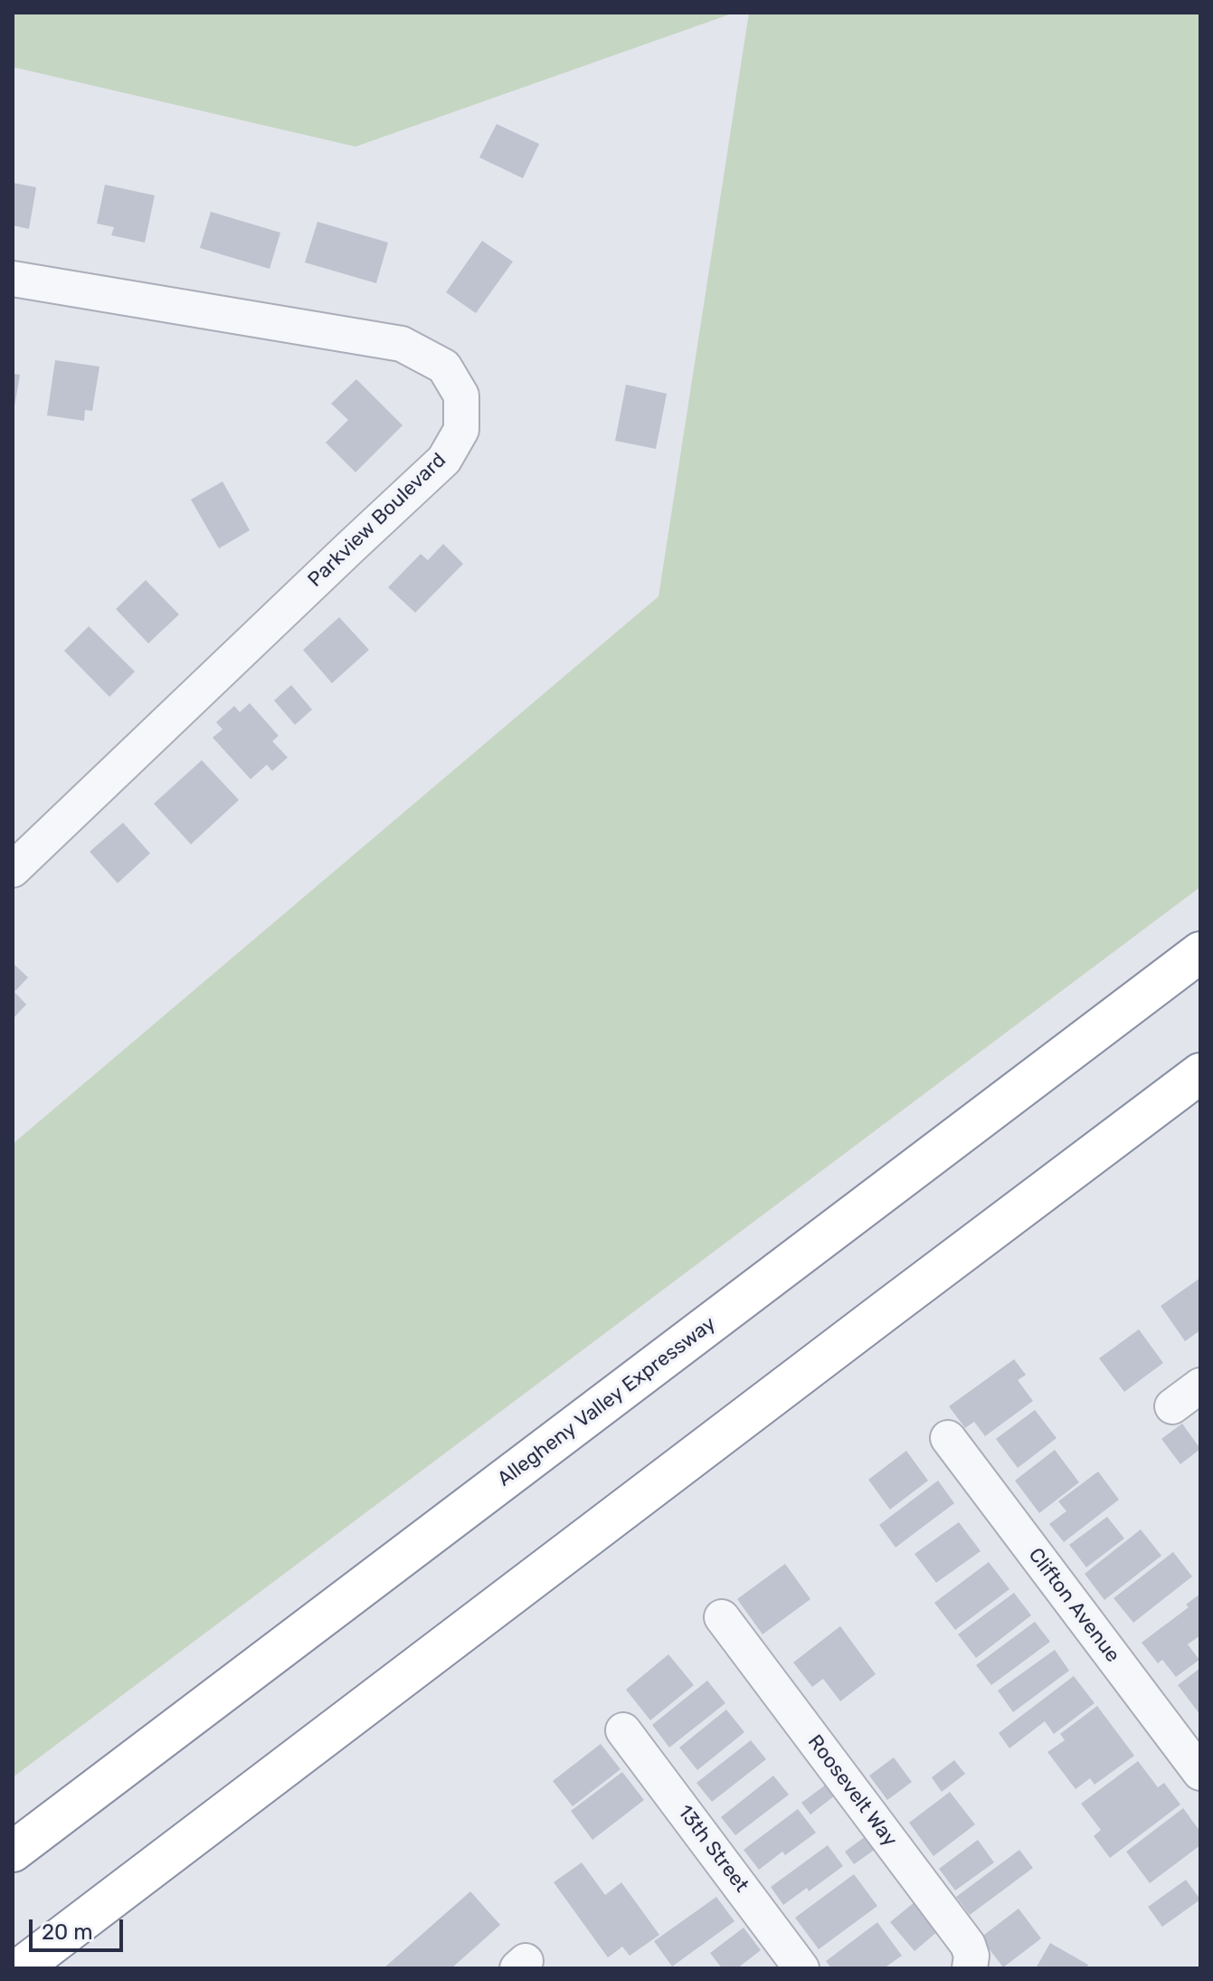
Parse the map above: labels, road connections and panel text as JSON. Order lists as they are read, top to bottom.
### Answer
{
  "streets": {
    "highway": ["Allegheny Valley Expressway"],
    "street": [
      "Parkview Boulevard",
      "Clifton Avenue",
      "Roosevelt Way",
      "13th Street"
    ]
  },
  "scale_bar": "20 m"
}
